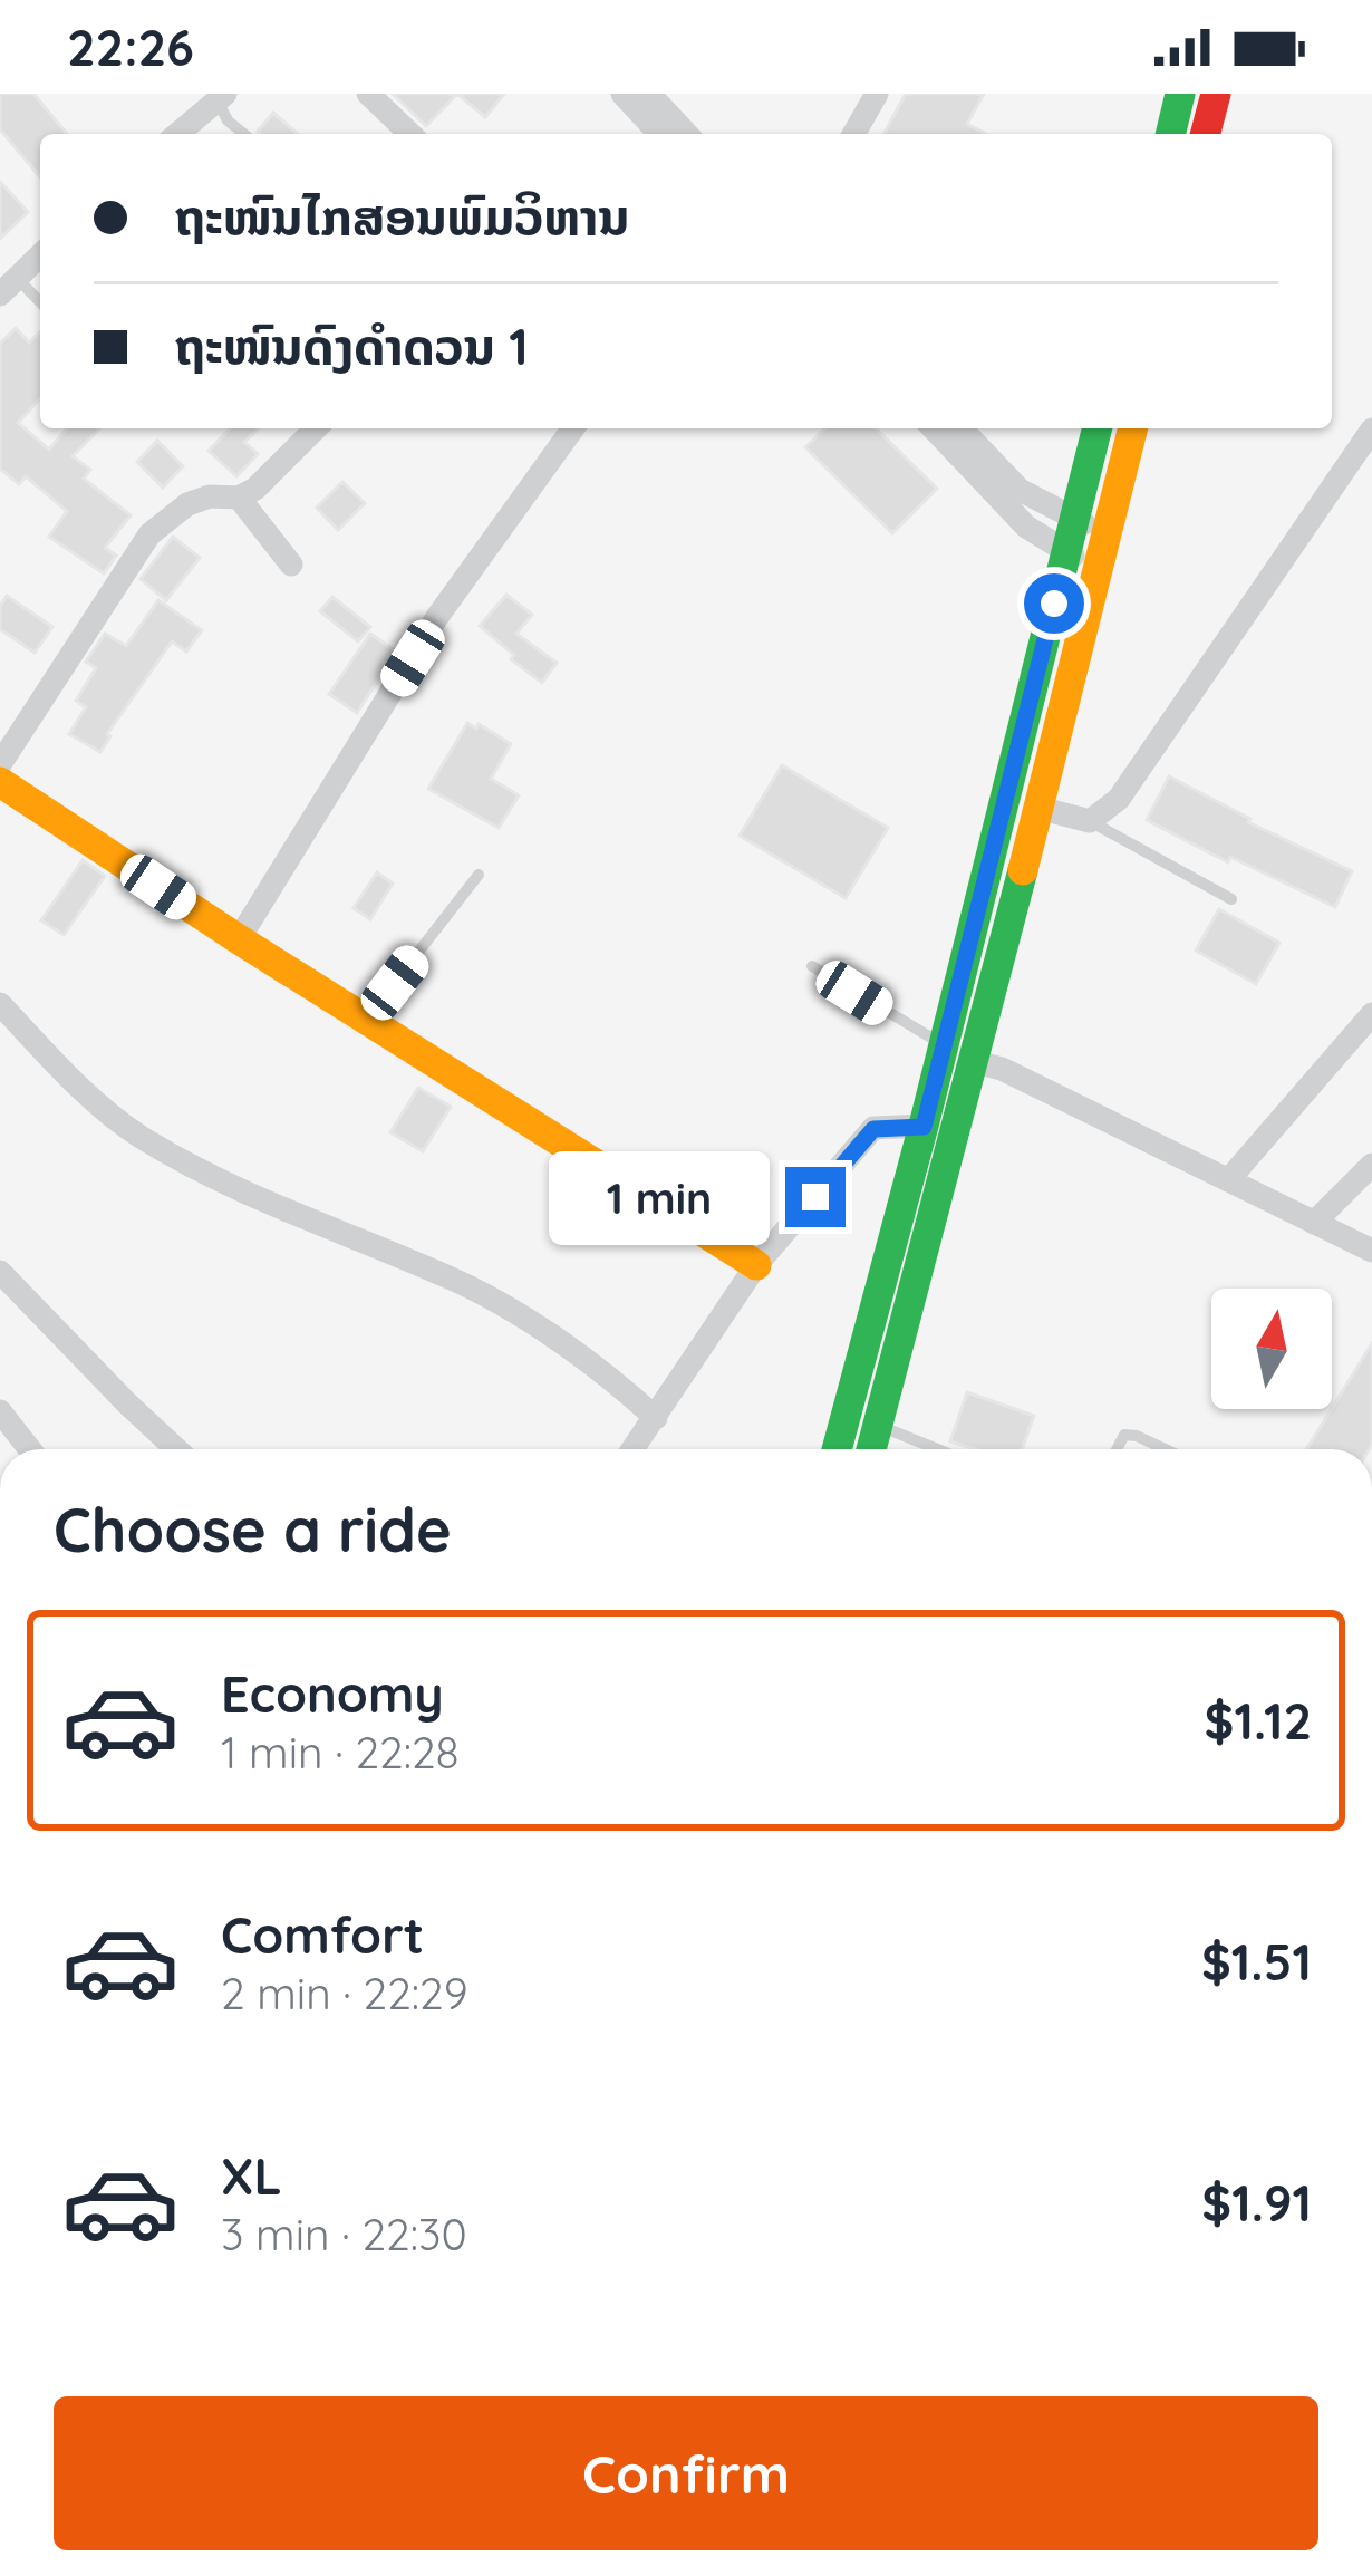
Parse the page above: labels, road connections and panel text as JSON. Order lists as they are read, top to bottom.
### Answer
{
  "north": "top",
  "page": {
    "status": "22:26",
    "banner": ["ຖະໜົນໄກສອນພົມວິຫານ", "ຖະໜົນດົງດຳດວນ 1"],
    "bubble": "1 min",
    "heading": "Choose a ride",
    "list": [
      {
        "name": "Economy",
        "note": "1 min · 22:28",
        "value": "$1.12"
      },
      {
        "name": "Comfort",
        "note": "2 min · 22:29",
        "value": "$1.51"
      },
      {
        "name": "XL",
        "note": "3 min · 22:30",
        "value": "$1.91"
      }
    ],
    "buttons": "Confirm"
  }
}
